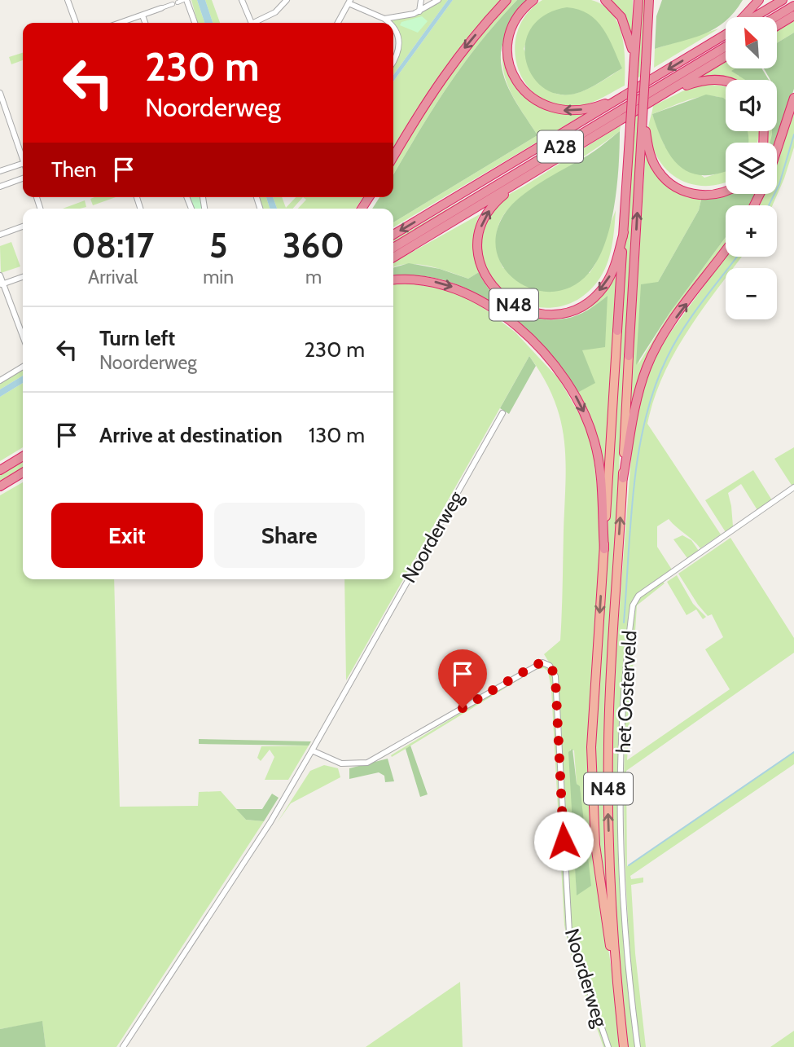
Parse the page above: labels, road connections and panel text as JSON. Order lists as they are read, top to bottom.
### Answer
{
  "streets": {
    "highway": ["A28", "N48"],
    "street": ["Noorderweg", "het Oosterveld"]
  },
  "crossings": [
    ["A28", "N48"]
  ],
  "north": "top left",
  "page": {
    "map_buttons": ["+", "−"],
    "turn": ["230 m", "Noorderweg"],
    "then": "Then",
    "eta": [
      "08:17",
      "Arrival",
      "5",
      "min",
      "360",
      "m"
    ],
    "list": [
      {
        "name": "Turn left",
        "note": "Noorderweg",
        "value": "230 m"
      },
      {
        "name": "Arrive at destination",
        "value": "130 m"
      }
    ],
    "buttons": ["Exit", "Share"]
  }
}
